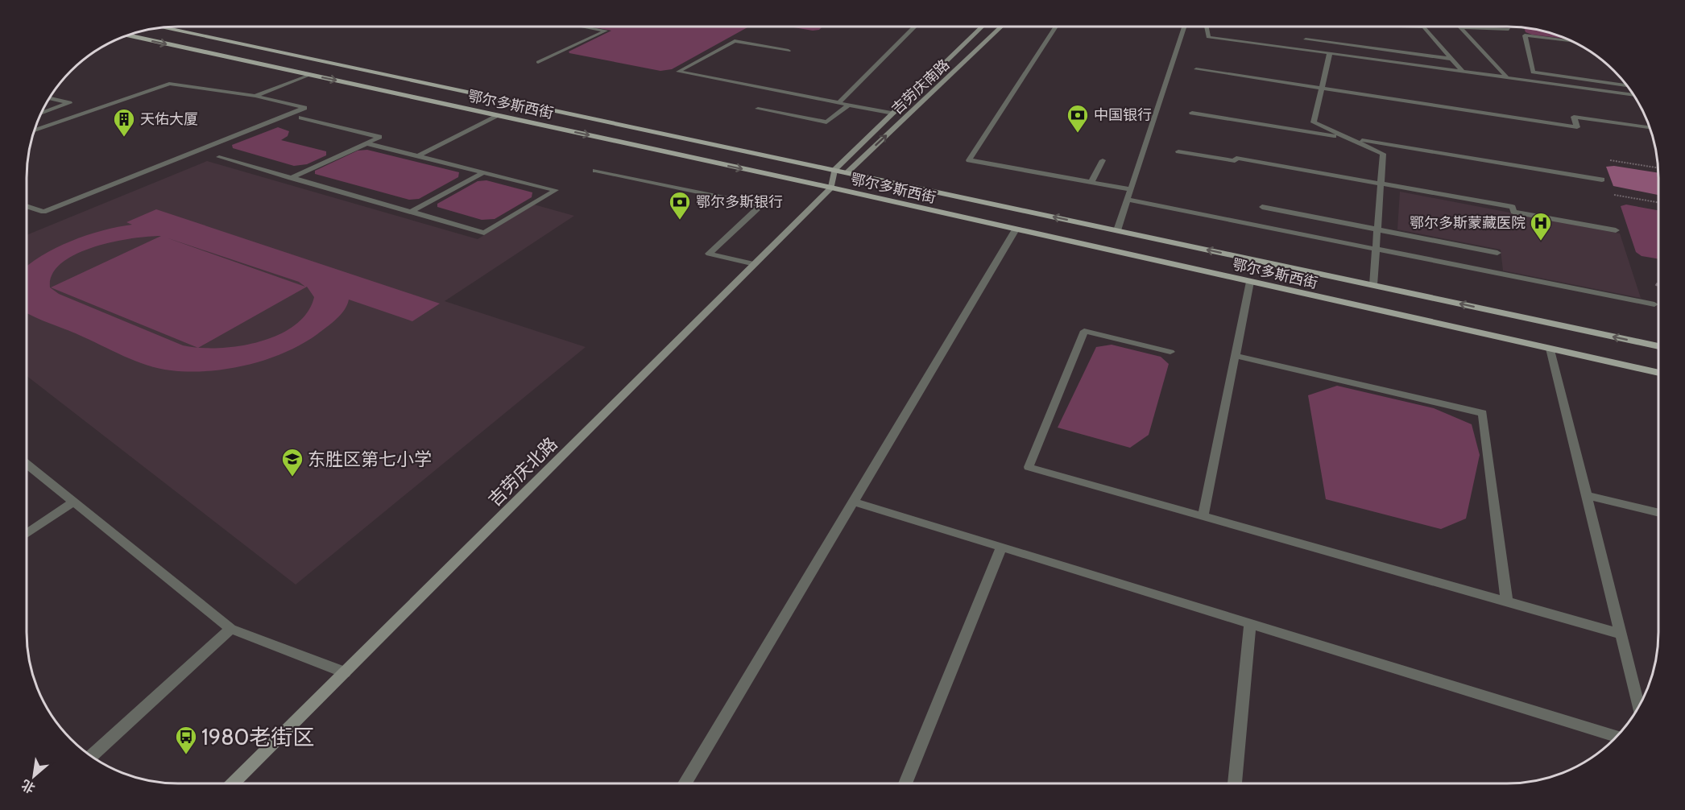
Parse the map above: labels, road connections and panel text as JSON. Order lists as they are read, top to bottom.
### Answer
{
  "streets": {
    "main road": ["吉劳庆南路", "鄂尔多斯西街", "吉劳庆北路"]
  },
  "crossings": [
    ["吉劳庆南路", "鄂尔多斯西街"],
    ["鄂尔多斯西街", "吉劳庆北路"]
  ],
  "places": {
    "bank": ["中国银行", "鄂尔多斯银行"],
    "building": ["天佑大厦"],
    "hospital": ["鄂尔多斯蒙藏医院"],
    "school or university": ["东胜区第七小学"],
    "bus stop": ["1980老街区"]
  },
  "north": "bottom left"
}
